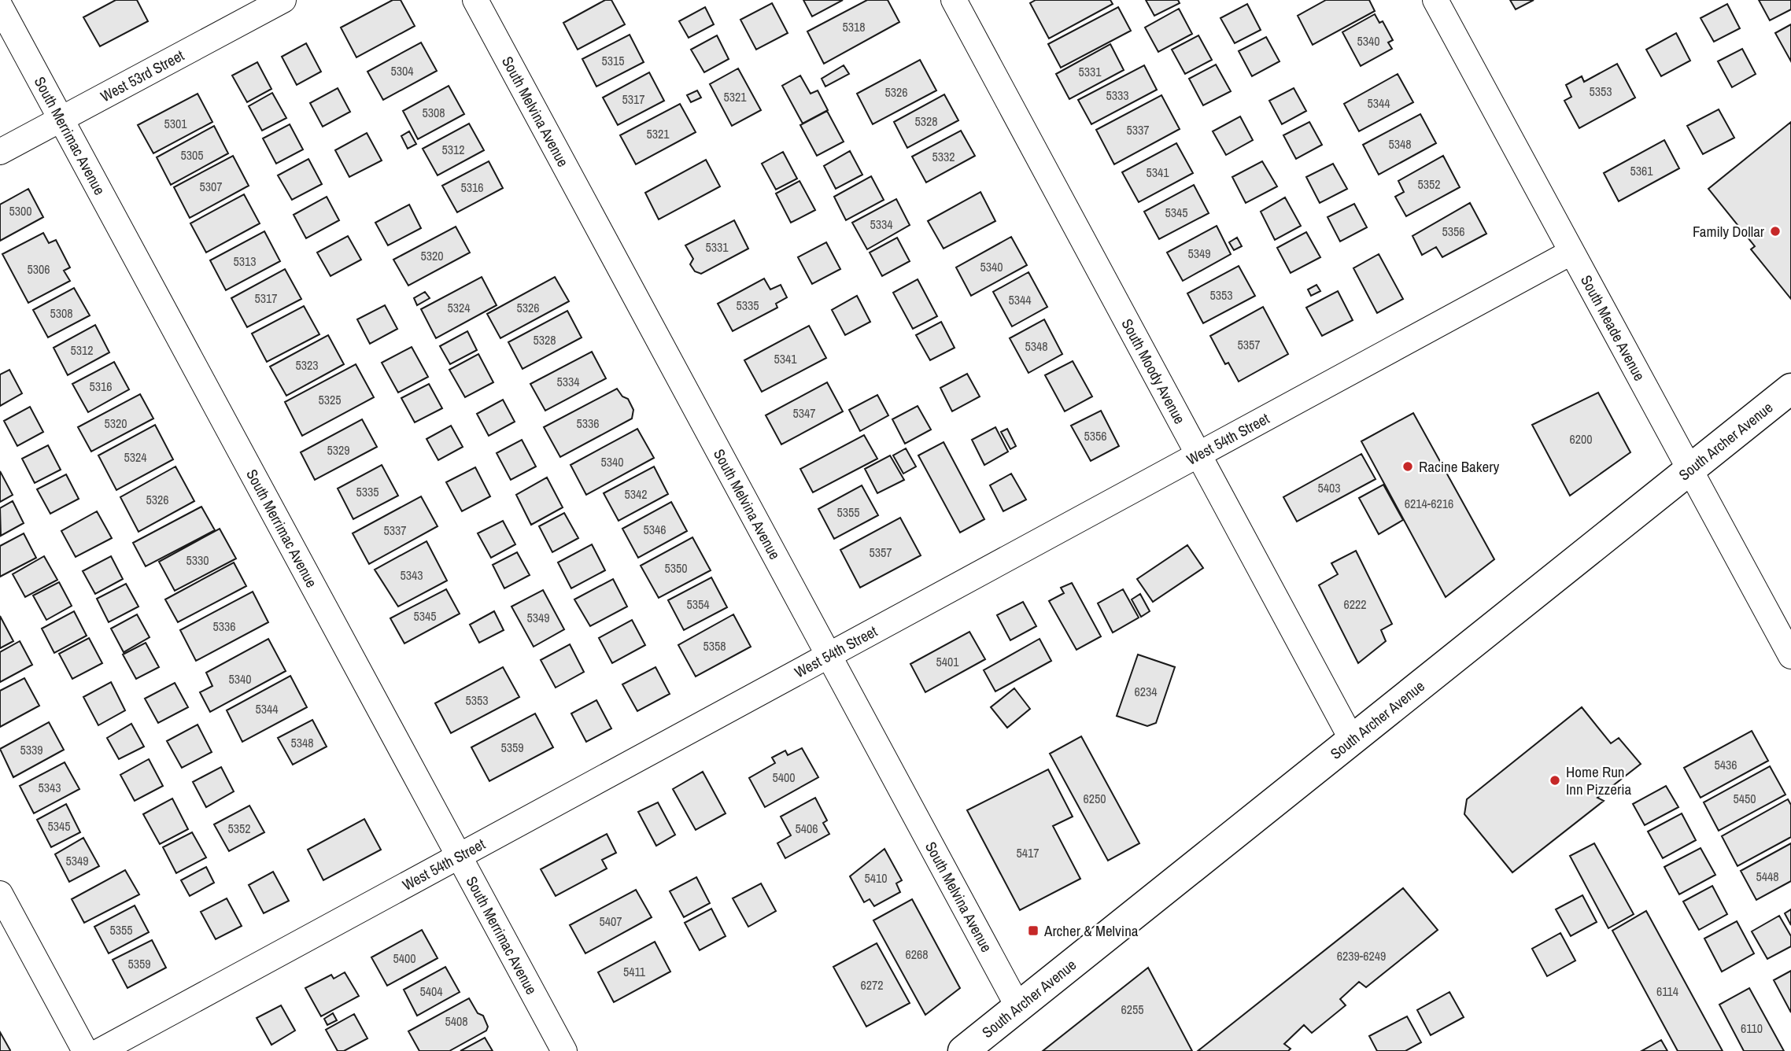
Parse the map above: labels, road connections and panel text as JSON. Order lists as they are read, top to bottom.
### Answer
{
  "streets": {
    "main road": ["South Archer Avenue"],
    "street": [
      "West 53rd Street",
      "South Melvina Avenue",
      "South Merrimac Avenue",
      "South Meade Avenue",
      "South Moody Avenue",
      "West 54th Street"
    ]
  },
  "crossings": [
    ["West 53rd Street", "South Merrimac Avenue"],
    ["South Melvina Avenue", "West 54th Street"],
    ["South Melvina Avenue", "South Archer Avenue"],
    ["South Merrimac Avenue", "West 54th Street"],
    ["South Meade Avenue", "West 54th Street"],
    ["South Meade Avenue", "South Archer Avenue"],
    ["South Moody Avenue", "West 54th Street"],
    ["South Moody Avenue", "South Archer Avenue"]
  ],
  "places": {
    "other": ["Family Dollar", "Racine Bakery", "Home Run Inn Pizzeria"],
    "transit": ["Archer & Melvina"]
  },
  "house_numbers": [
    "5318",
    "5340",
    "5315",
    "5304",
    "5331",
    "5353",
    "5326",
    "5333",
    "5321",
    "5317",
    "5344",
    "5308",
    "5328",
    "5301",
    "5337",
    "5321",
    "5348",
    "5312",
    "5305",
    "5332",
    "5361",
    "5341",
    "5352",
    "5307",
    "5316",
    "5300",
    "5345",
    "5334",
    "5356",
    "5331",
    "5349",
    "5320",
    "5313",
    "5340",
    "5306",
    "5353",
    "5317",
    "5344",
    "5335",
    "5324",
    "5326",
    "5308",
    "5328",
    "5357",
    "5348",
    "5312",
    "5341",
    "5323",
    "5334",
    "5316",
    "5325",
    "5347",
    "5320",
    "5336",
    "5356",
    "6200",
    "5329",
    "5324",
    "5340",
    "5403",
    "5335",
    "5342",
    "5326",
    "6214-6216",
    "5355",
    "5346",
    "5337",
    "5357",
    "5330",
    "5350",
    "5343",
    "5354",
    "6222",
    "5345",
    "5349",
    "5336",
    "5358",
    "5401",
    "5340",
    "6234",
    "5353",
    "5344",
    "5348",
    "5359",
    "5339",
    "5436",
    "5400",
    "5343",
    "6250",
    "5450",
    "5345",
    "5352",
    "5406",
    "5417",
    "5349",
    "5448",
    "5410",
    "5407",
    "5355",
    "6268",
    "6239-6249",
    "5400",
    "5359",
    "5411",
    "6272",
    "5404",
    "6114",
    "6255",
    "5408",
    "6110"
  ]
}
